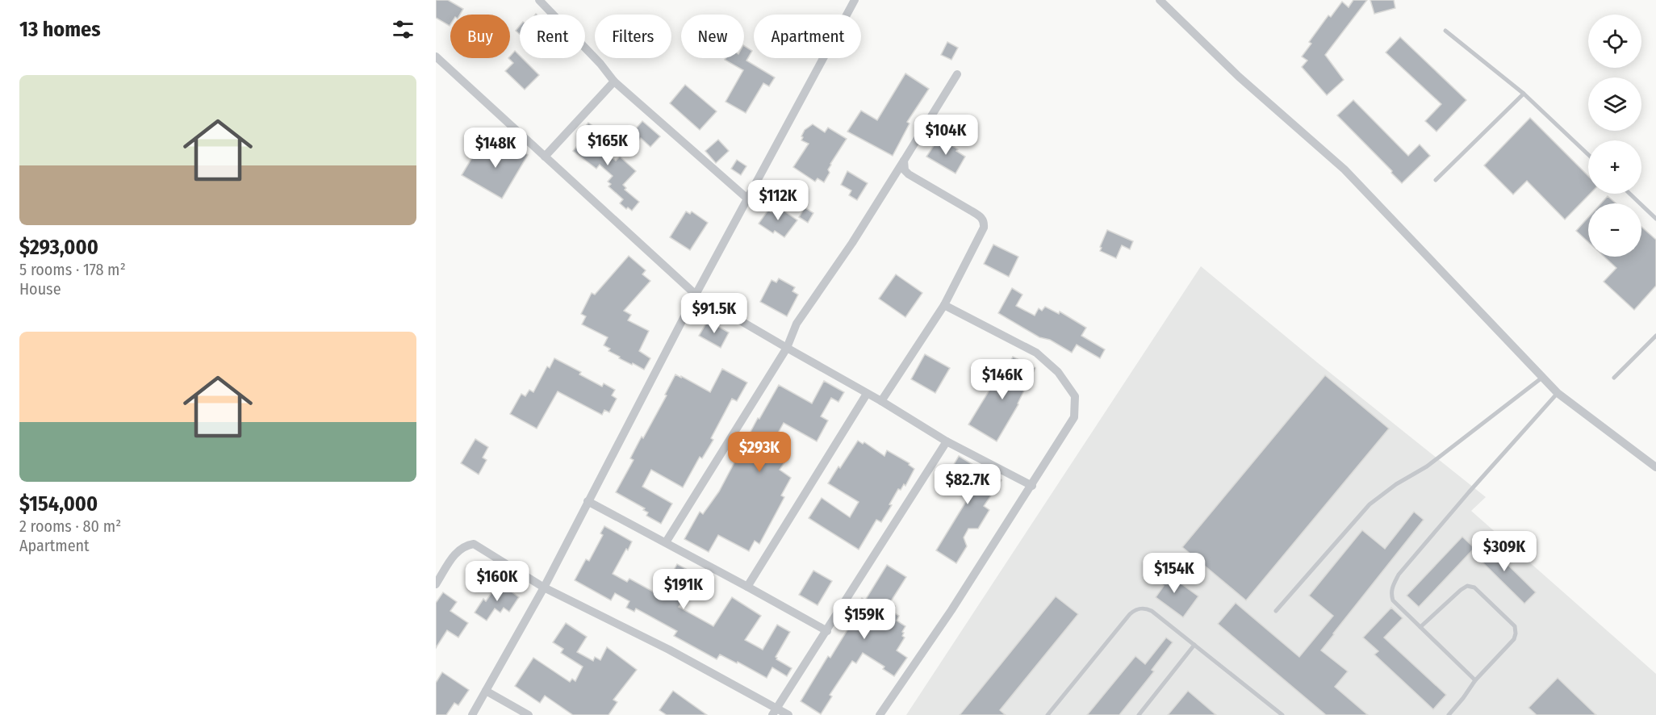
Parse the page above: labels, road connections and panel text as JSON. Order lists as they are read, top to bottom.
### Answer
{
  "page": {
    "heading": "13 homes",
    "map_buttons": ["+", "−"],
    "chip": [
      "Buy",
      "Rent",
      "Filters",
      "New",
      "Apartment"
    ],
    "list": [
      {
        "name": "$293,000",
        "note": "5 rooms · 178 m² · House"
      },
      {
        "name": "$154,000",
        "note": "2 rooms · 80 m² · Apartment"
      }
    ],
    "price": [
      "$104K",
      "$165K",
      "$148K",
      "$112K",
      "$91.5K",
      "$146K",
      "$293K",
      "$82.7K",
      "$309K",
      "$154K",
      "$160K",
      "$191K",
      "$159K"
    ]
  }
}
